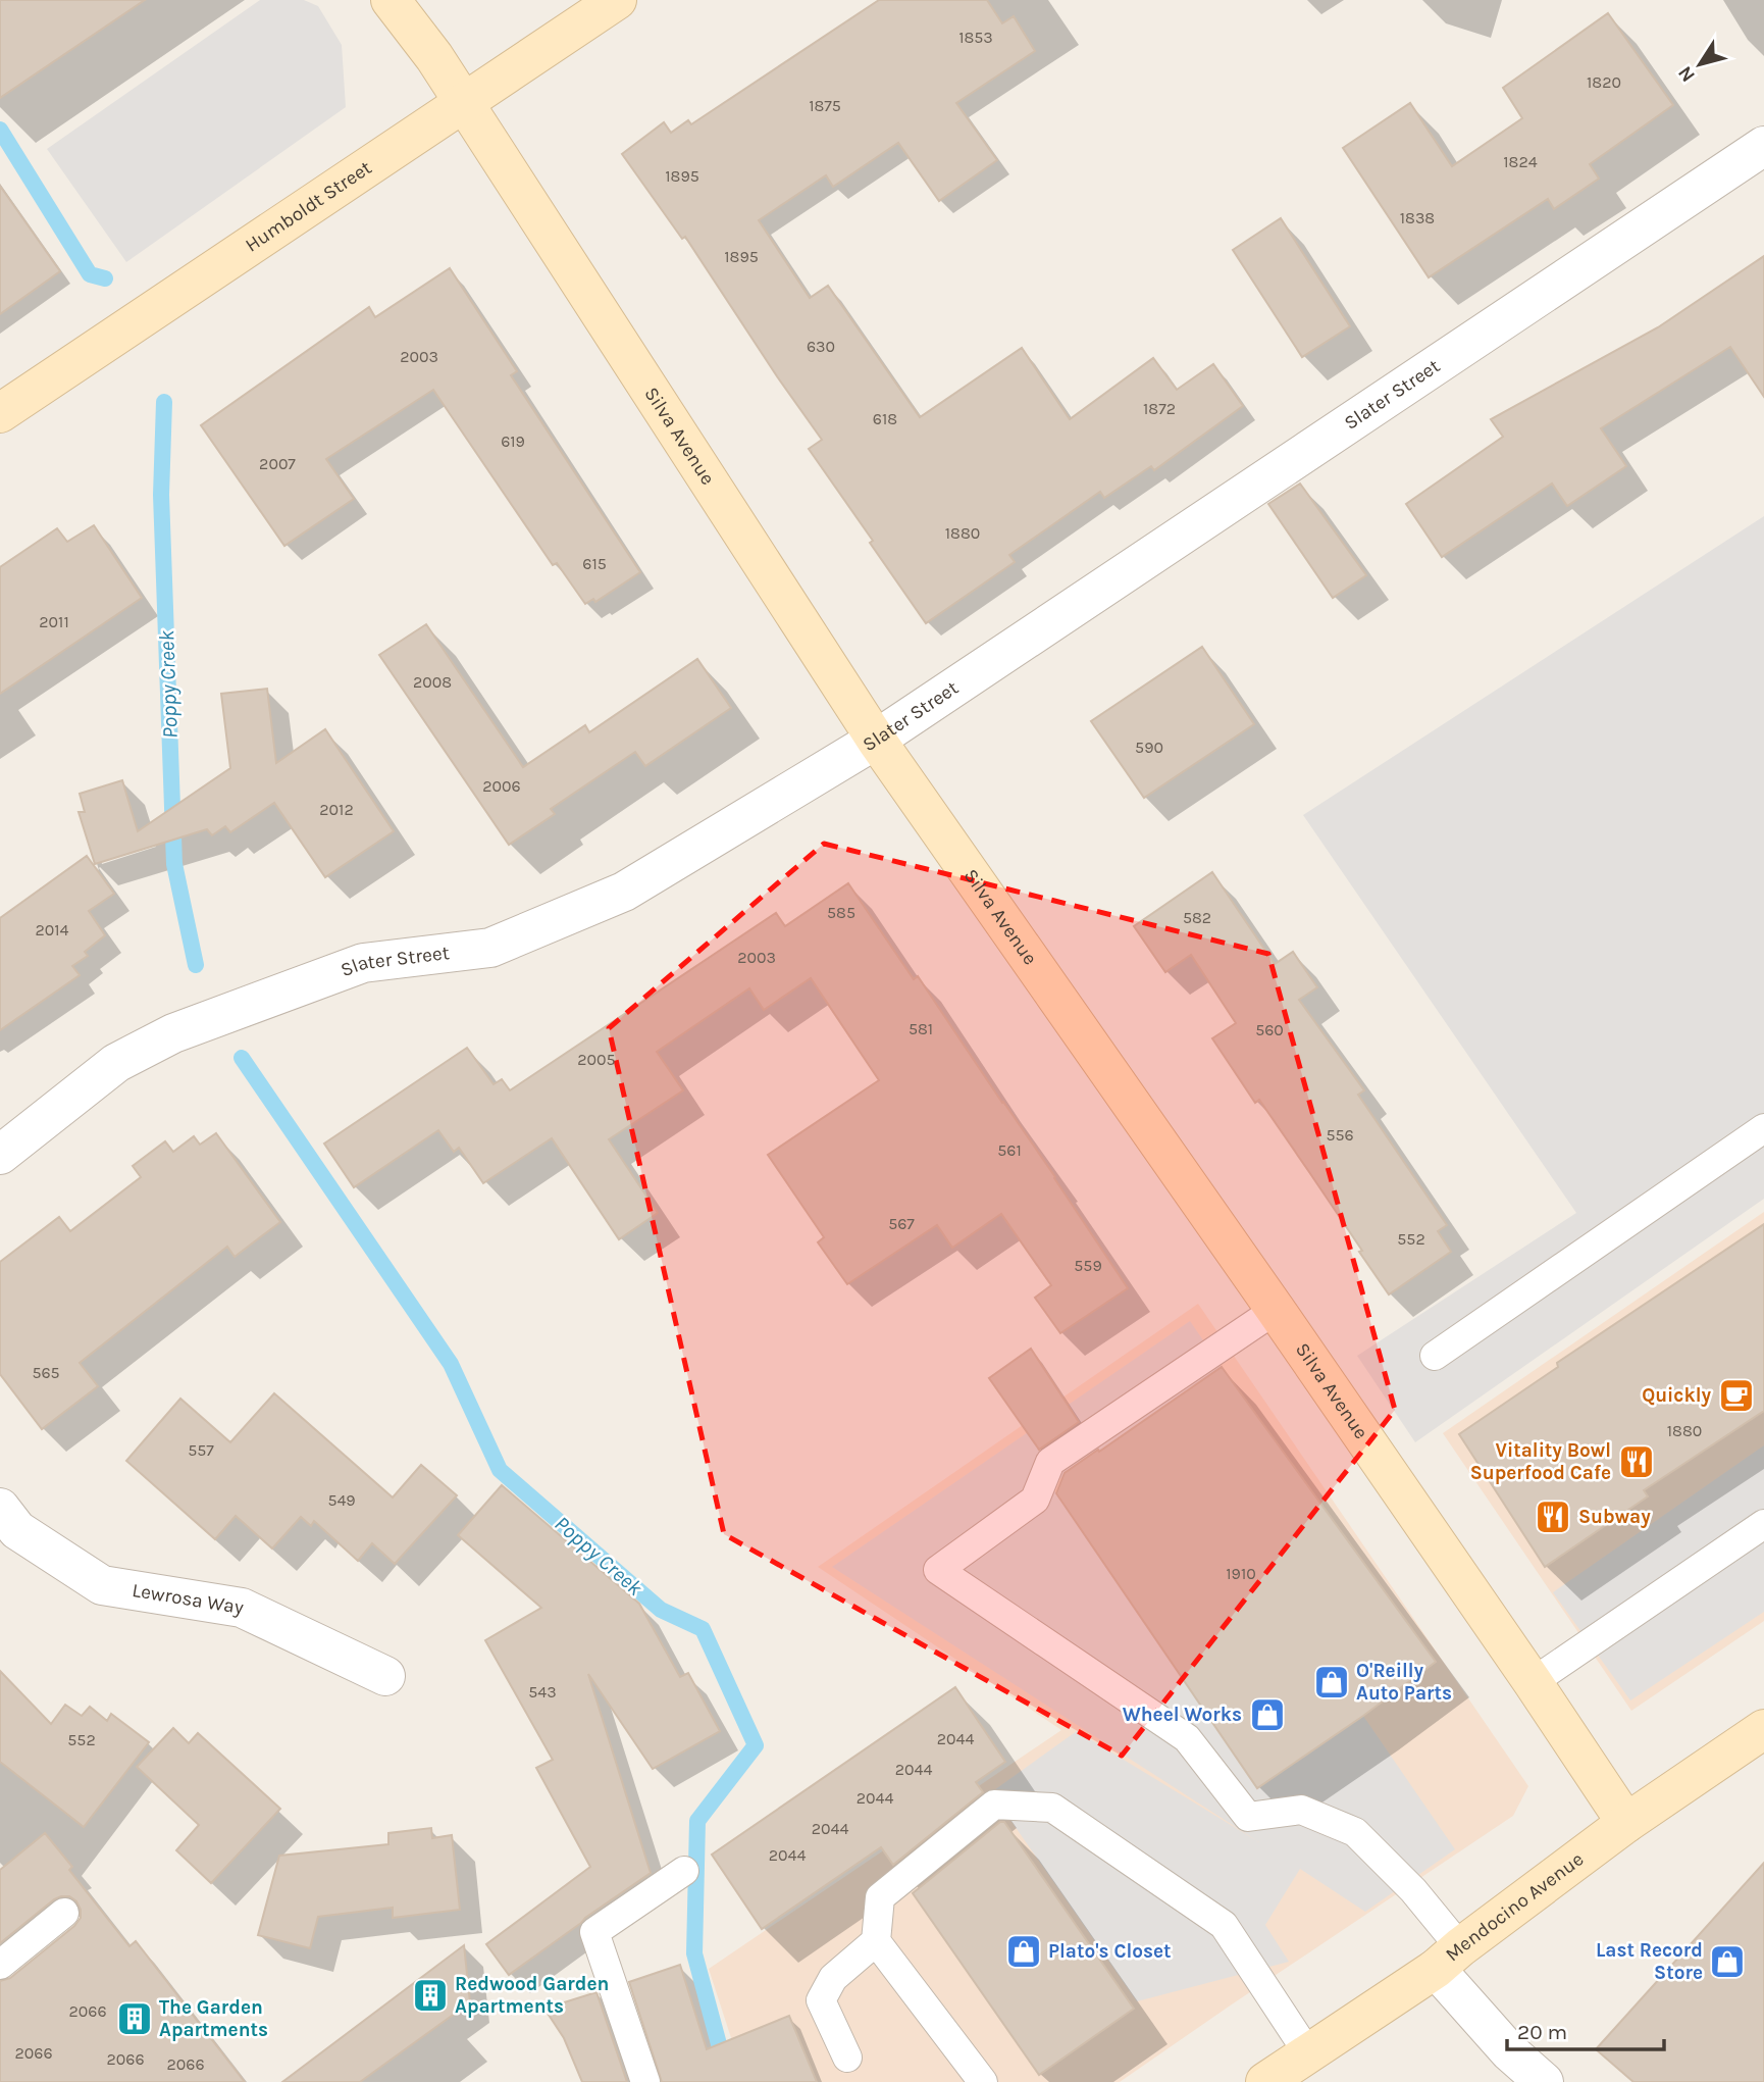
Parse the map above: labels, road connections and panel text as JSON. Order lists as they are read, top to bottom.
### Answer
{
  "streets": {
    "street": [
      "Humboldt Street",
      "Slater Street",
      "Silva Avenue",
      "Lewrosa Way",
      "Mendocino Avenue"
    ]
  },
  "crossings": [
    ["Humboldt Street", "Silva Avenue"],
    ["Slater Street", "Silva Avenue"],
    ["Silva Avenue", "Mendocino Avenue"]
  ],
  "water": ["Poppy Creek"],
  "places": {
    "cafe": ["Quickly"],
    "restaurant": ["Vitality Bowl Superfood Cafe", "Subway"],
    "shop": [
      "O'Reilly Auto Parts",
      "Wheel Works",
      "Plato's Closet",
      "Last Record Store"
    ],
    "building": ["Redwood Garden Apartments", "The Garden Apartments"]
  },
  "house_numbers": [
    "1853",
    "1820",
    "1875",
    "1824",
    "1895",
    "1838",
    "1895",
    "630",
    "2003",
    "1872",
    "618",
    "619",
    "2007",
    "1880",
    "615",
    "2011",
    "2008",
    "590",
    "2006",
    "2012",
    "585",
    "582",
    "2014",
    "2003",
    "581",
    "560",
    "2005",
    "556",
    "561",
    "567",
    "552",
    "559",
    "565",
    "1880",
    "557",
    "549",
    "1910",
    "543",
    "2044",
    "552",
    "2044",
    "2044",
    "2044",
    "2044",
    "2066",
    "2066",
    "2066",
    "2066"
  ],
  "scale_bar": "20 m",
  "north": "bottom left"
}
